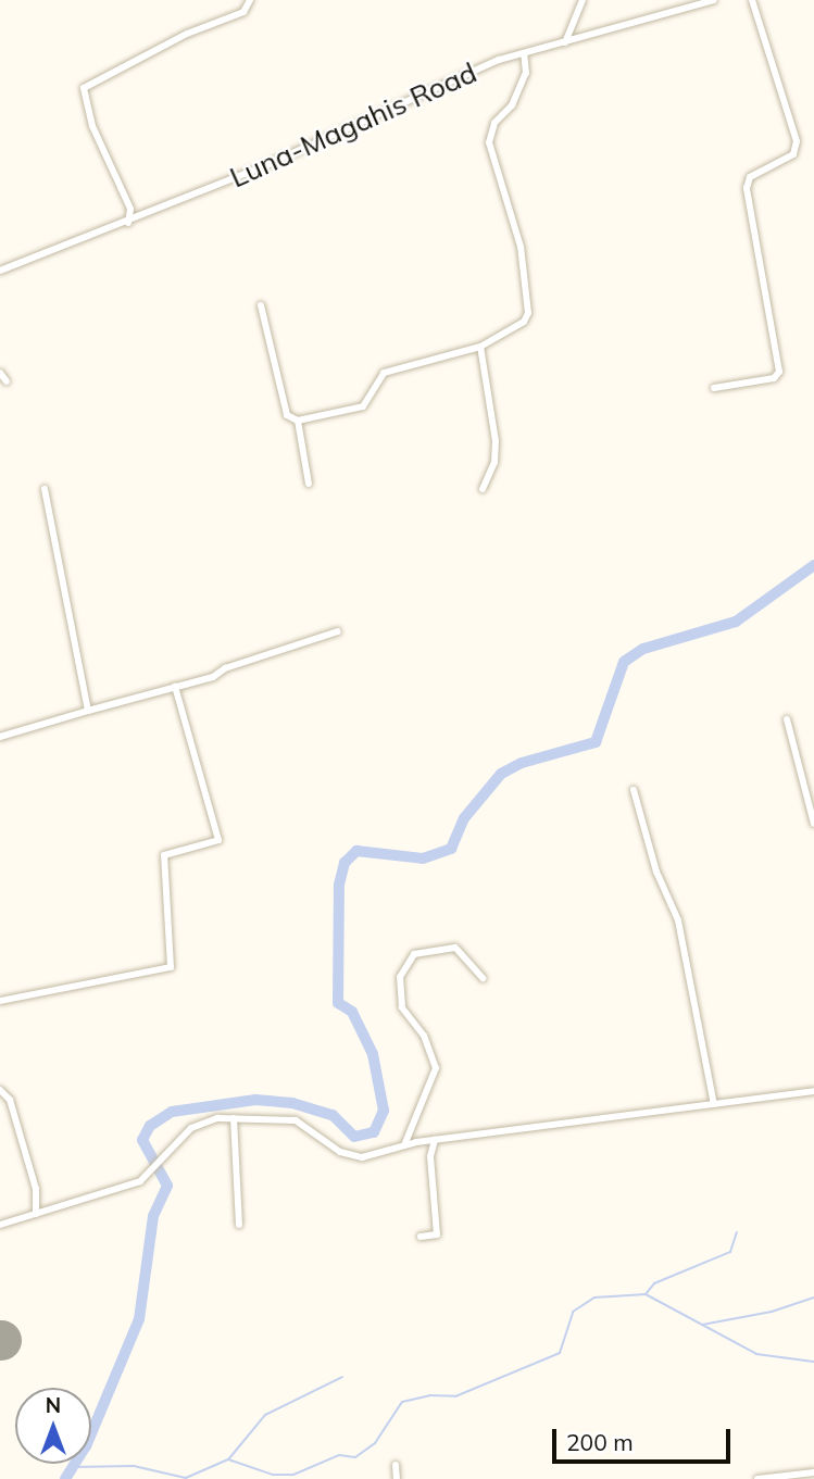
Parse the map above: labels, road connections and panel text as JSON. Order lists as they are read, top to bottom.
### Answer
{
  "streets": {
    "street": ["Luna-Magahis Road"]
  },
  "scale_bar": "200 m",
  "north": "top"
}
